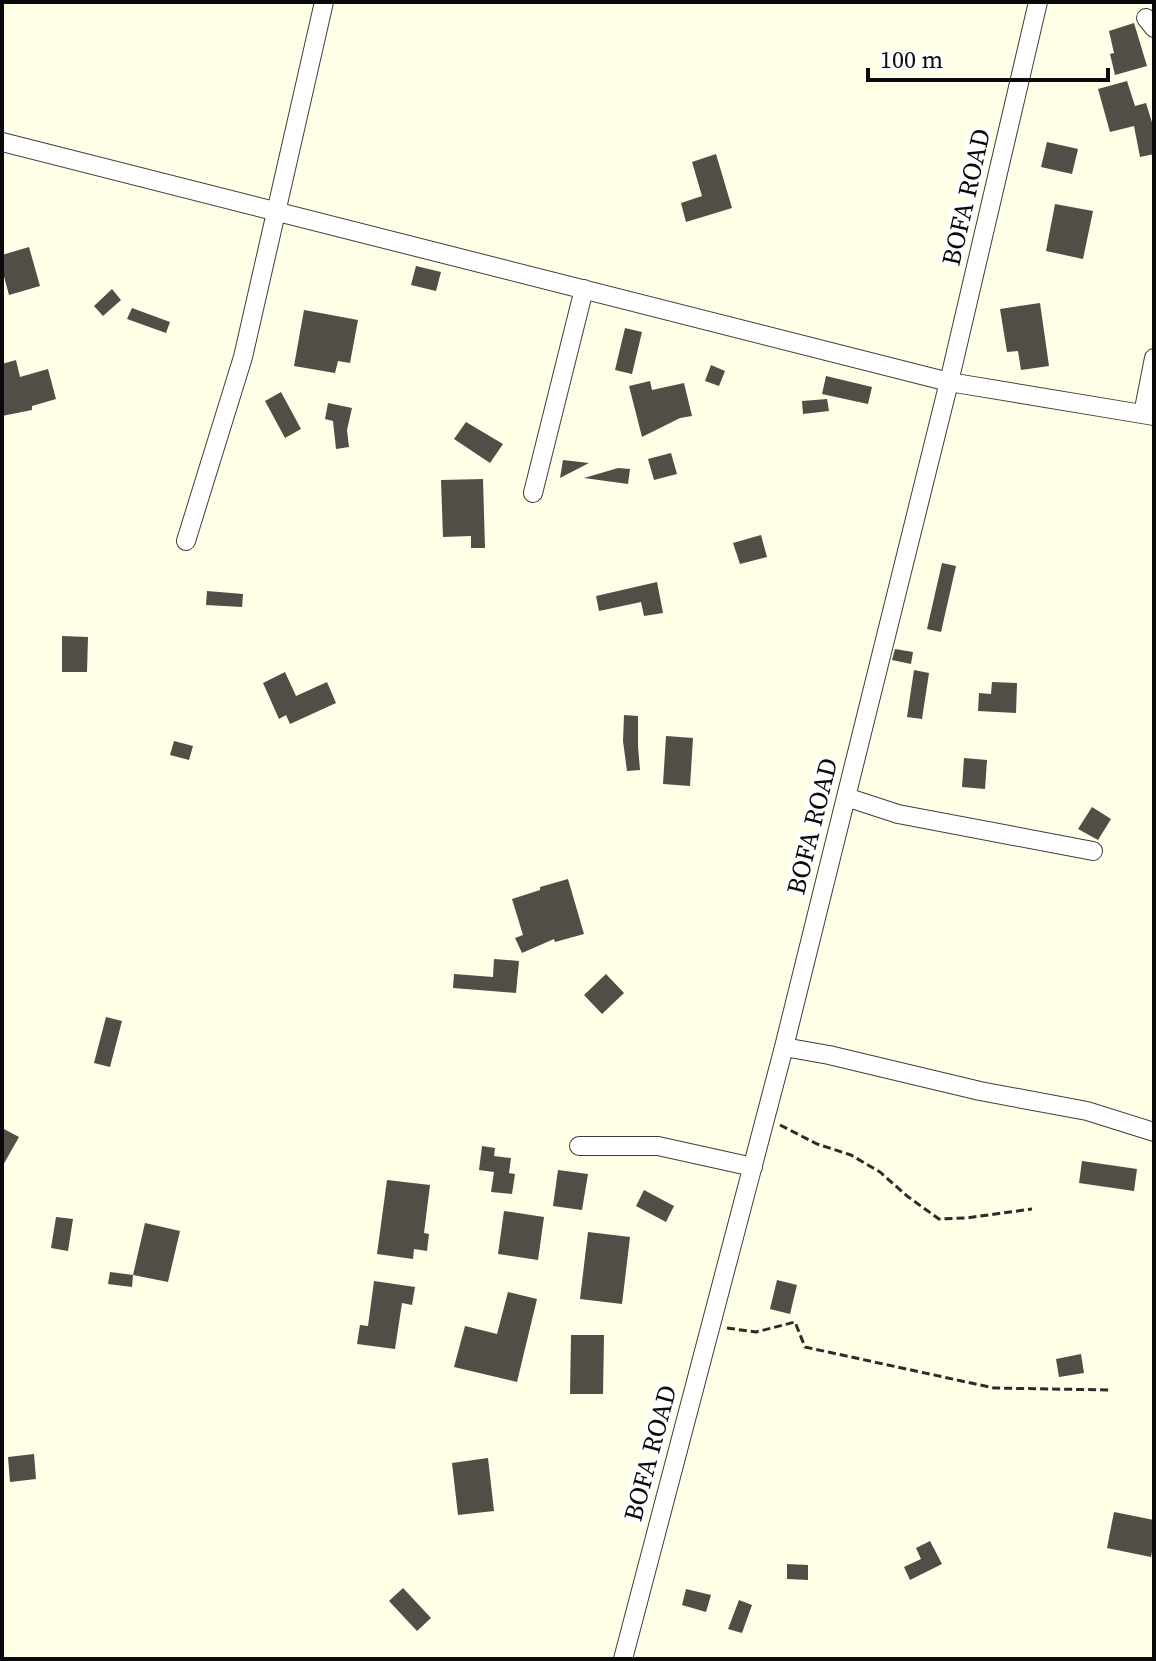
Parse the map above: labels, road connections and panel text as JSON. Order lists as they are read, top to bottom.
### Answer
{
  "streets": {
    "street": ["BOFA ROAD"]
  },
  "scale_bar": "100 m"
}
